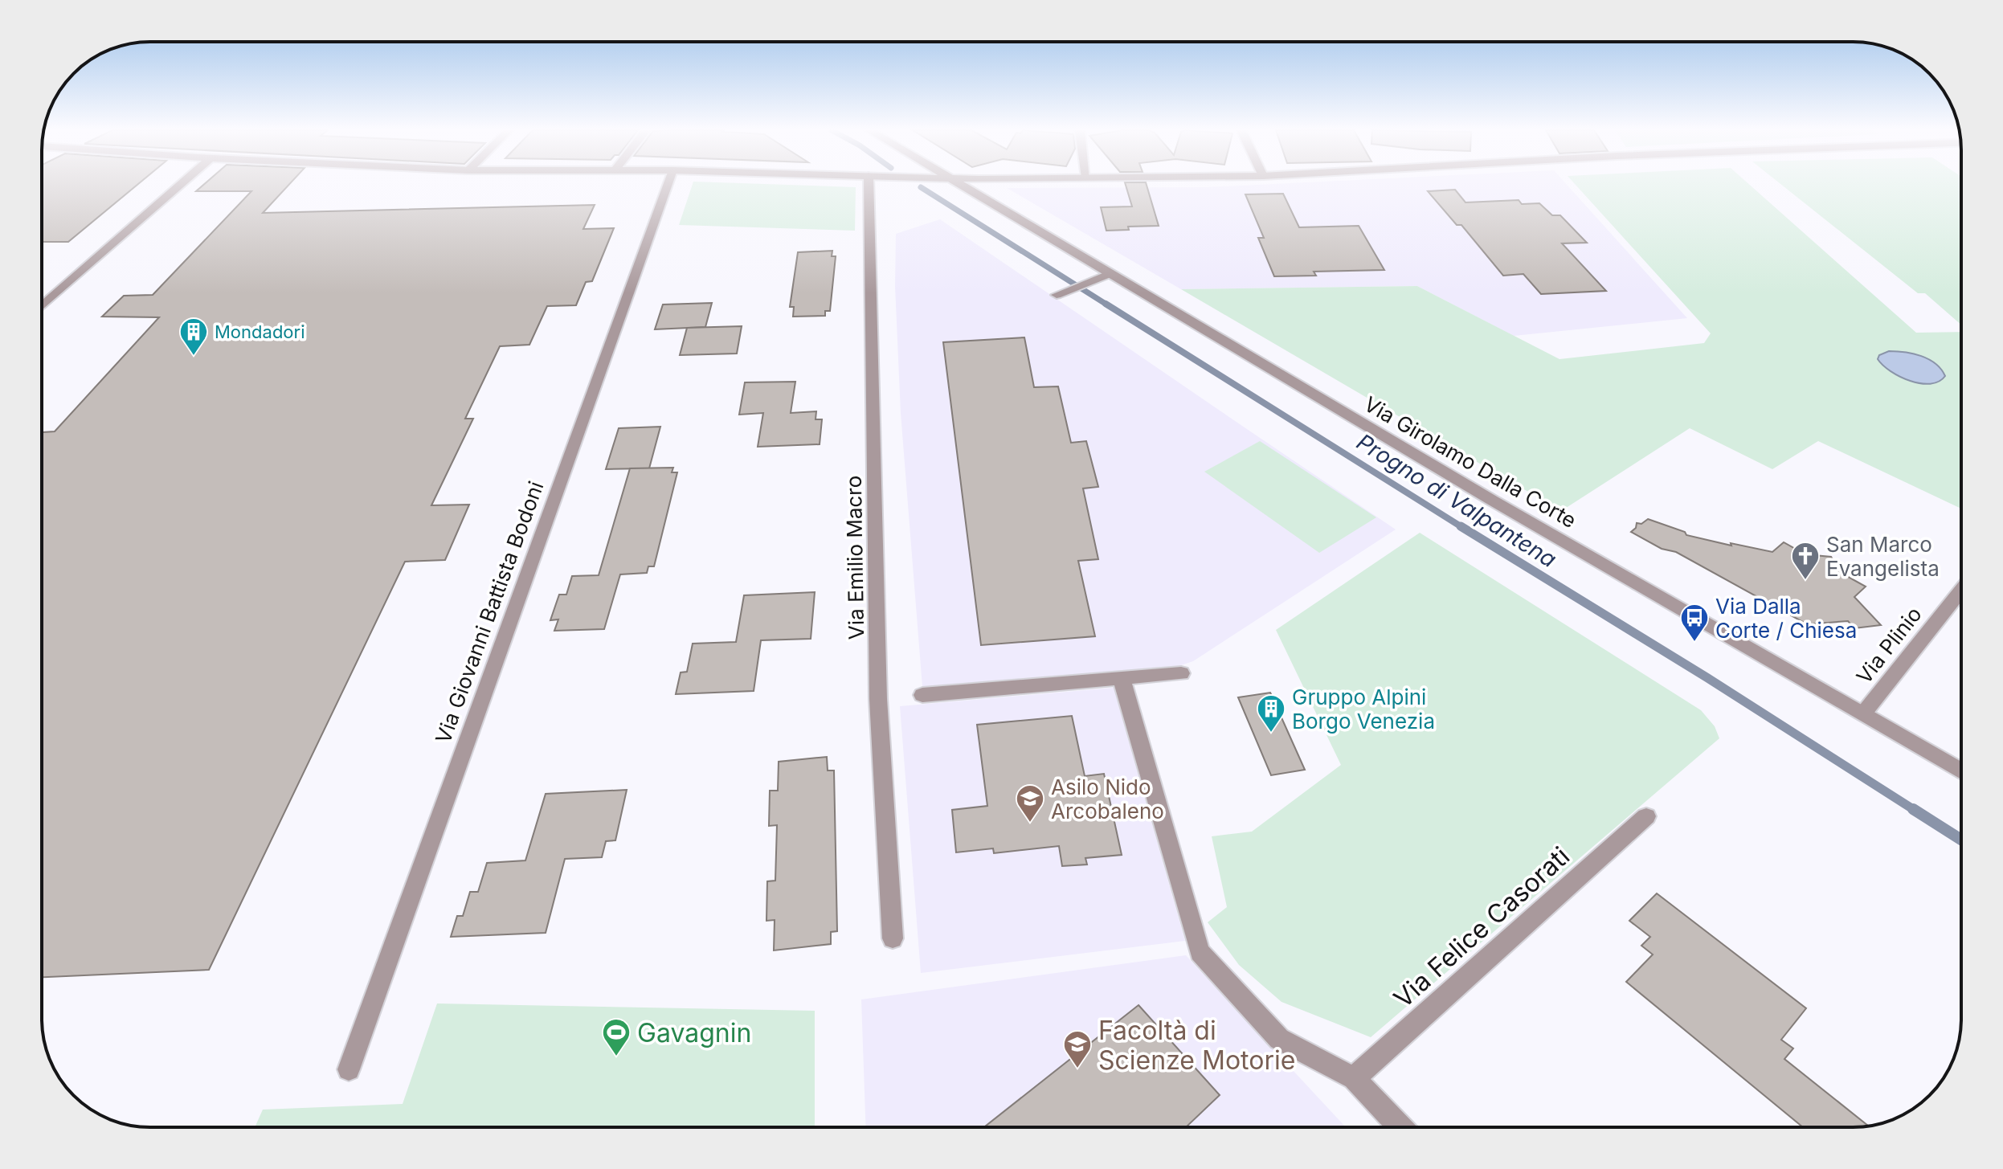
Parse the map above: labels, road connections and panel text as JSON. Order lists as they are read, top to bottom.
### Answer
{
  "streets": {
    "street": [
      "Via Girolamo Dalla Corte",
      "Via Emilio Macro",
      "Via Giovanni Battista Bodoni",
      "Via Plinio",
      "Via Felice Casorati"
    ]
  },
  "crossings": [
    ["Via Girolamo Dalla Corte", "Via Plinio"]
  ],
  "water": ["Progno di Valpantena"],
  "places": {
    "building": ["Mondadori", "Gruppo Alpini Borgo Venezia"],
    "church": ["San Marco Evangelista"],
    "bus stop": ["Via Dalla Corte / Chiesa"],
    "school or university": ["Asilo Nido Arcobaleno", "Facoltà di Scienze Motorie"],
    "sports": ["Gavagnin"]
  }
}
